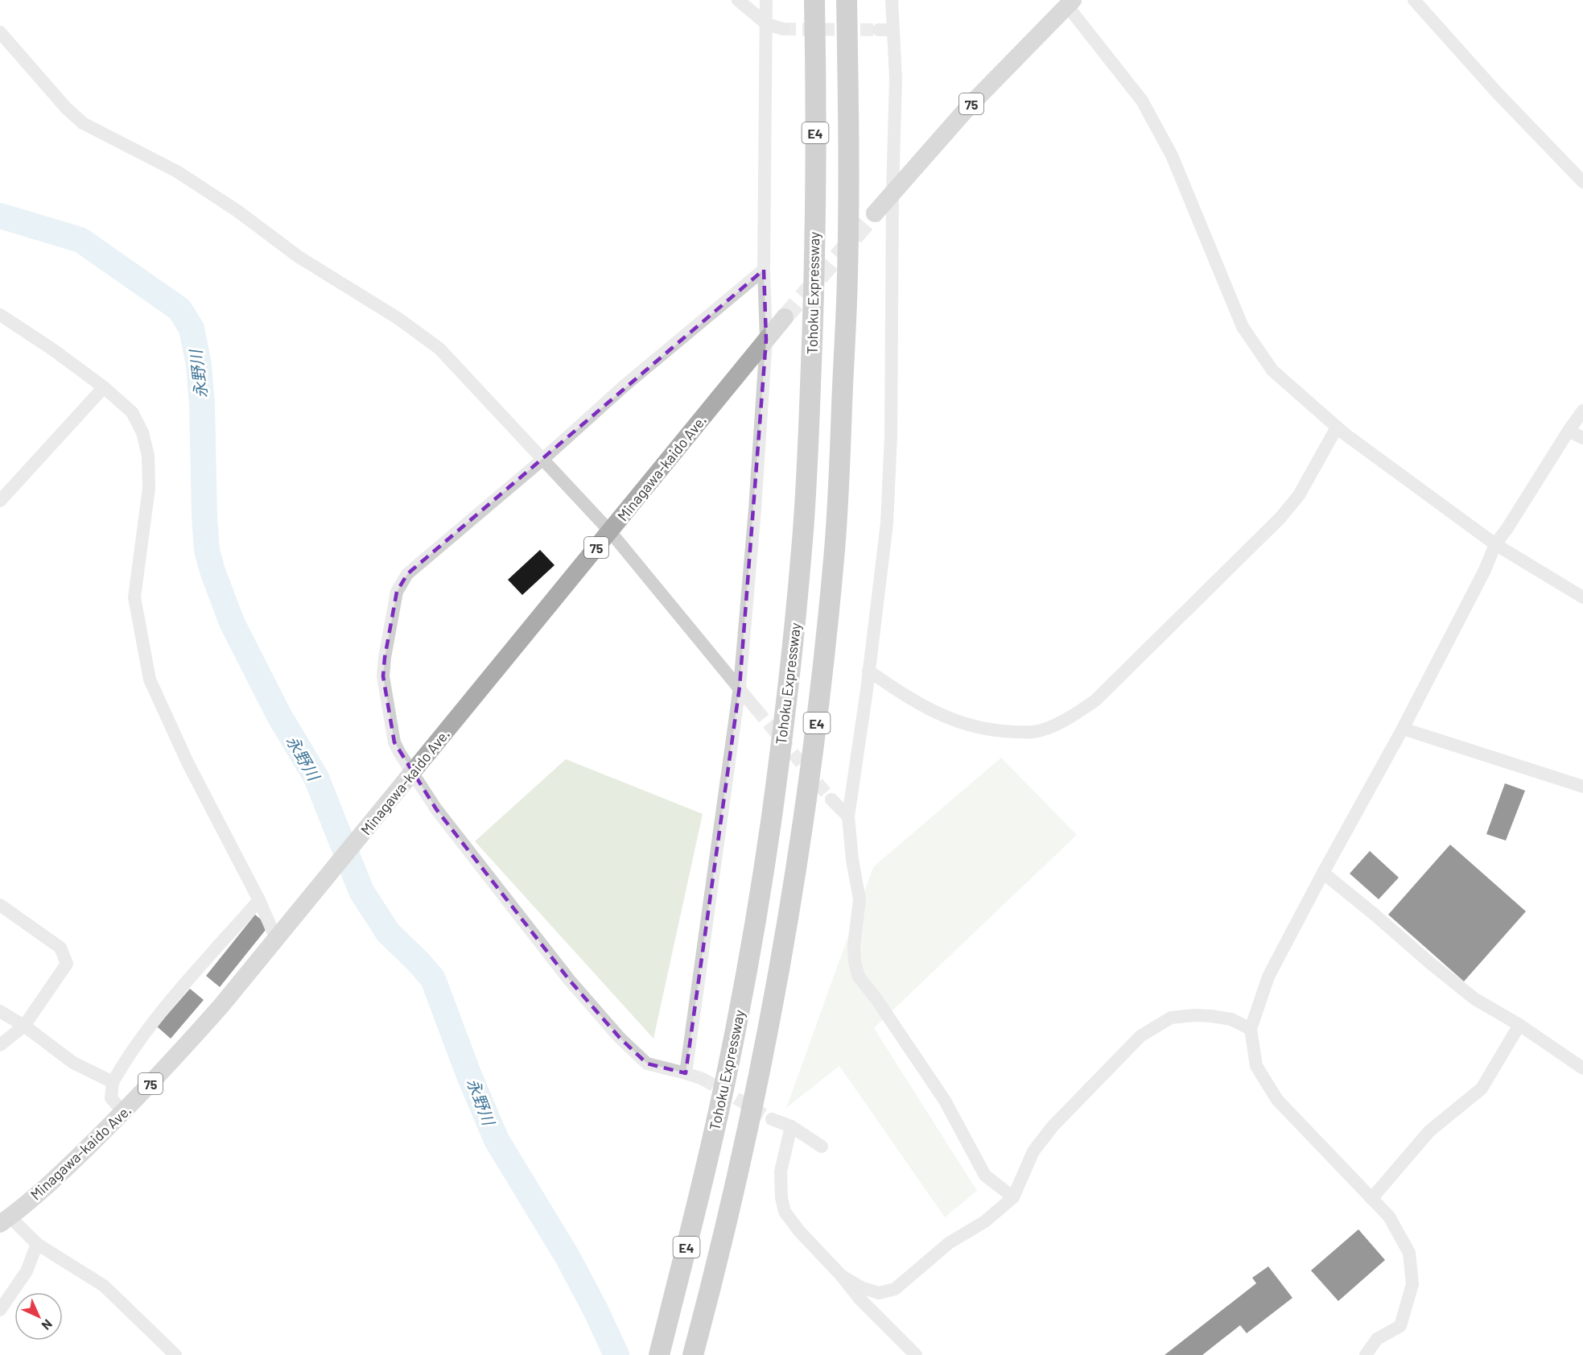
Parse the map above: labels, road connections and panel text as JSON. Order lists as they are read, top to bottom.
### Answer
{
  "streets": {
    "highway": ["E4", "Tohoku Expressway"],
    "main road": ["75", "Minagawa-kaido Ave."]
  },
  "water": ["永野川"],
  "north": "bottom right"
}
